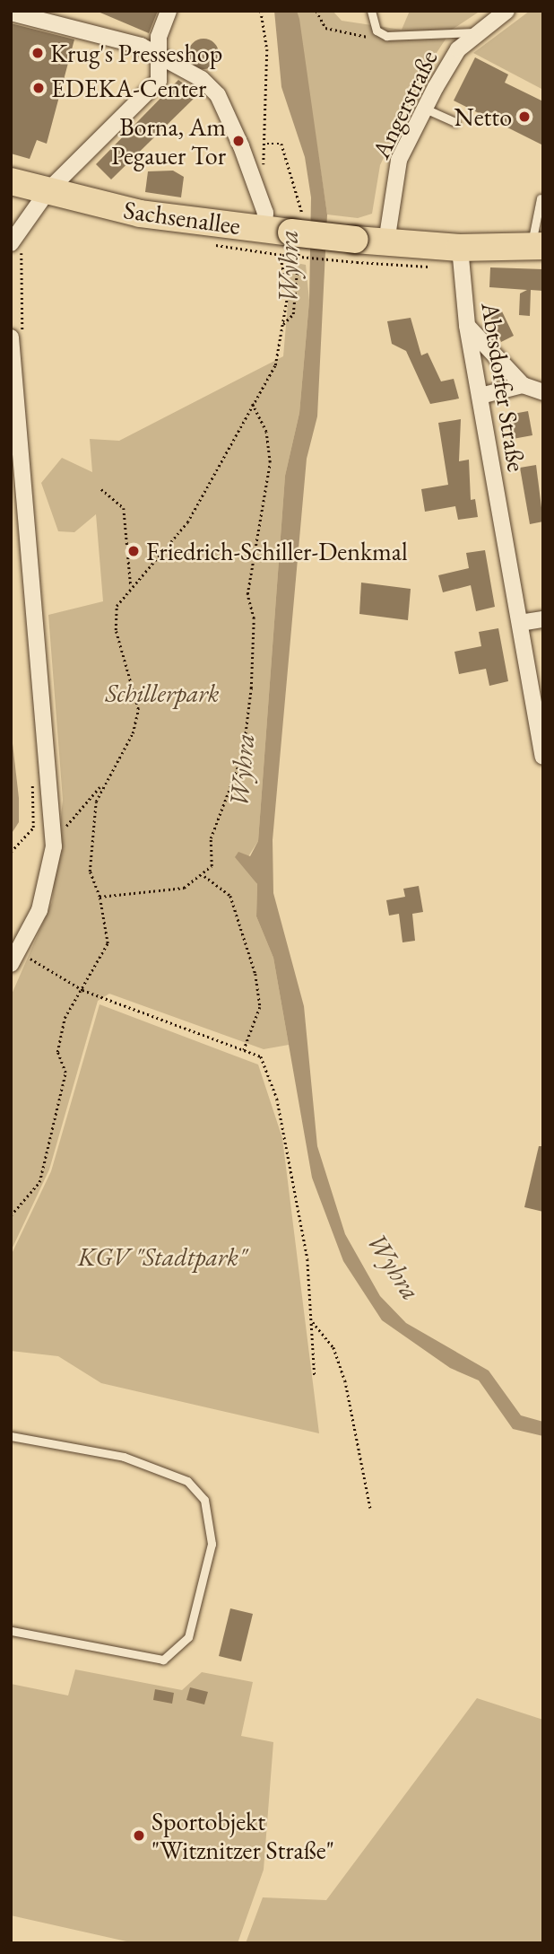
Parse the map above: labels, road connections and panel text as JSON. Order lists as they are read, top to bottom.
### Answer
{
  "streets": {
    "main road": ["Sachsenallee"],
    "street": ["Angerstraße", "Abtsdorfer Straße"]
  },
  "crossings": [
    ["Angerstraße", "Sachsenallee"],
    ["Sachsenallee", "Abtsdorfer Straße"]
  ],
  "water": ["Wyhra"],
  "parks": ["Schillerpark", "KGV \"Stadtpark\""],
  "places": [
    "Krug's Presseshop",
    "EDEKA-Center",
    "Netto",
    "Borna, Am Pegauer Tor",
    "Friedrich-Schiller-Denkmal",
    "Sportobjekt \"Witznitzer Straße\""
  ]
}
